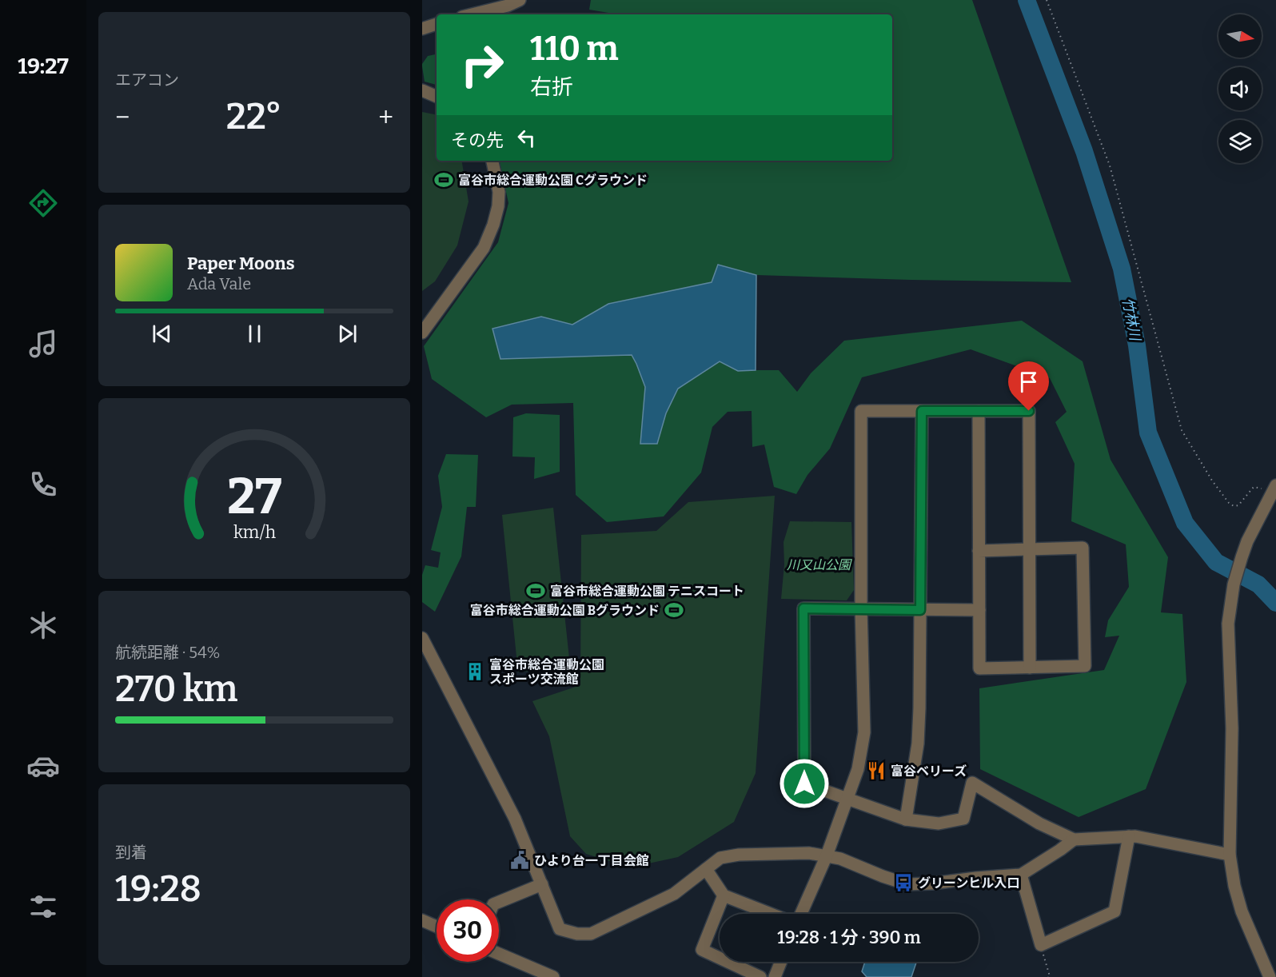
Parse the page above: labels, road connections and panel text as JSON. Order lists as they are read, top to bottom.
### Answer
{
  "water": ["竹林川"],
  "parks": ["川又山公園"],
  "places": {
    "sports": ["富谷市総合運動公園 Cグラウンド", "富谷市総合運動公園 テニスコート", "富谷市総合運動公園 Bグラウンド"],
    "building": ["富谷市総合運動公園 スポーツ交流館"],
    "restaurant": ["富谷ベリーズ"],
    "public building": ["ひより台一丁目会館"],
    "bus stop": ["グリーンヒル入口"]
  },
  "north": "right",
  "page": {
    "tabs": "19:27",
    "tile": [
      "エアコン",
      ["航続距離 · 54%", "270 km"],
      ["到着", "19:28"]
    ],
    "turn": ["110 m", "右折"],
    "heat": ["−", "22°", "+"],
    "then": "その先",
    "song": ["Paper Moons", "Ada Vale"],
    "limit": "30",
    "trip": "19:28 · 1 分 · 390 m",
    "gauge": ["27", "km/h"]
  }
}
